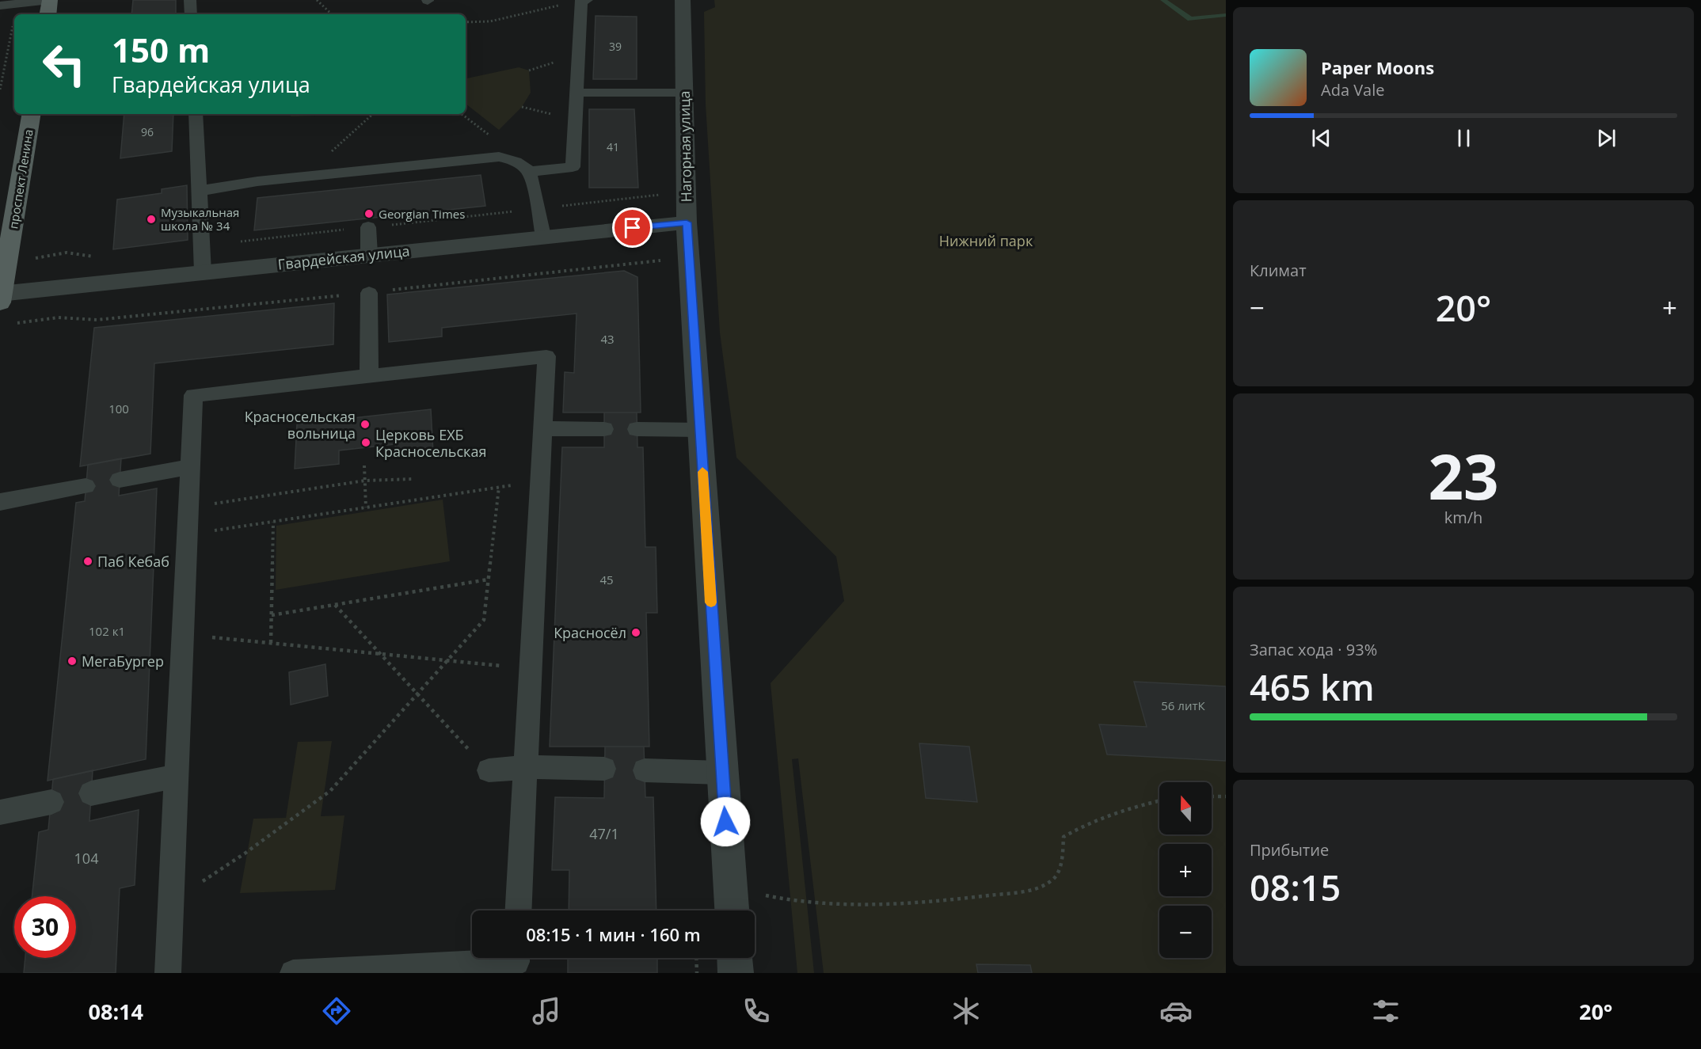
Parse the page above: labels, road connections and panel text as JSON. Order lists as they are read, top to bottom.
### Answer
{
  "streets": {
    "main road": ["проспект Ленина"],
    "street": ["Нагорная улица", "Гвардейская улица"]
  },
  "crossings": [
    ["Нагорная улица", "Гвардейская улица"],
    ["проспект Ленина", "Гвардейская улица"]
  ],
  "parks": ["Нижний парк"],
  "places": [
    "Georgian Times",
    "Музыкальная школа № 34",
    "Красносельская вольница",
    "Церковь ЕХБ Красносельская",
    "Паб Кебаб",
    "Красносёл",
    "МегаБургер"
  ],
  "house_numbers": [
    "39",
    "96",
    "41",
    "43",
    "100",
    "45",
    "102 к1",
    "56 литК",
    "47/1",
    "104"
  ],
  "north": "top",
  "page": {
    "turn": ["150 m", "Гвардейская улица"],
    "song": ["Paper Moons", "Ada Vale"],
    "tile": [
      "Климат",
      ["23", "km/h"],
      ["Запас хода · 93%", "465 km"],
      ["Прибытие", "08:15"]
    ],
    "heat": ["−", "20°", "+"],
    "map_buttons": ["+", "−"],
    "limit": "30",
    "trip": "08:15 · 1 мин · 160 m",
    "tabs": ["08:14", "20°"]
  }
}
